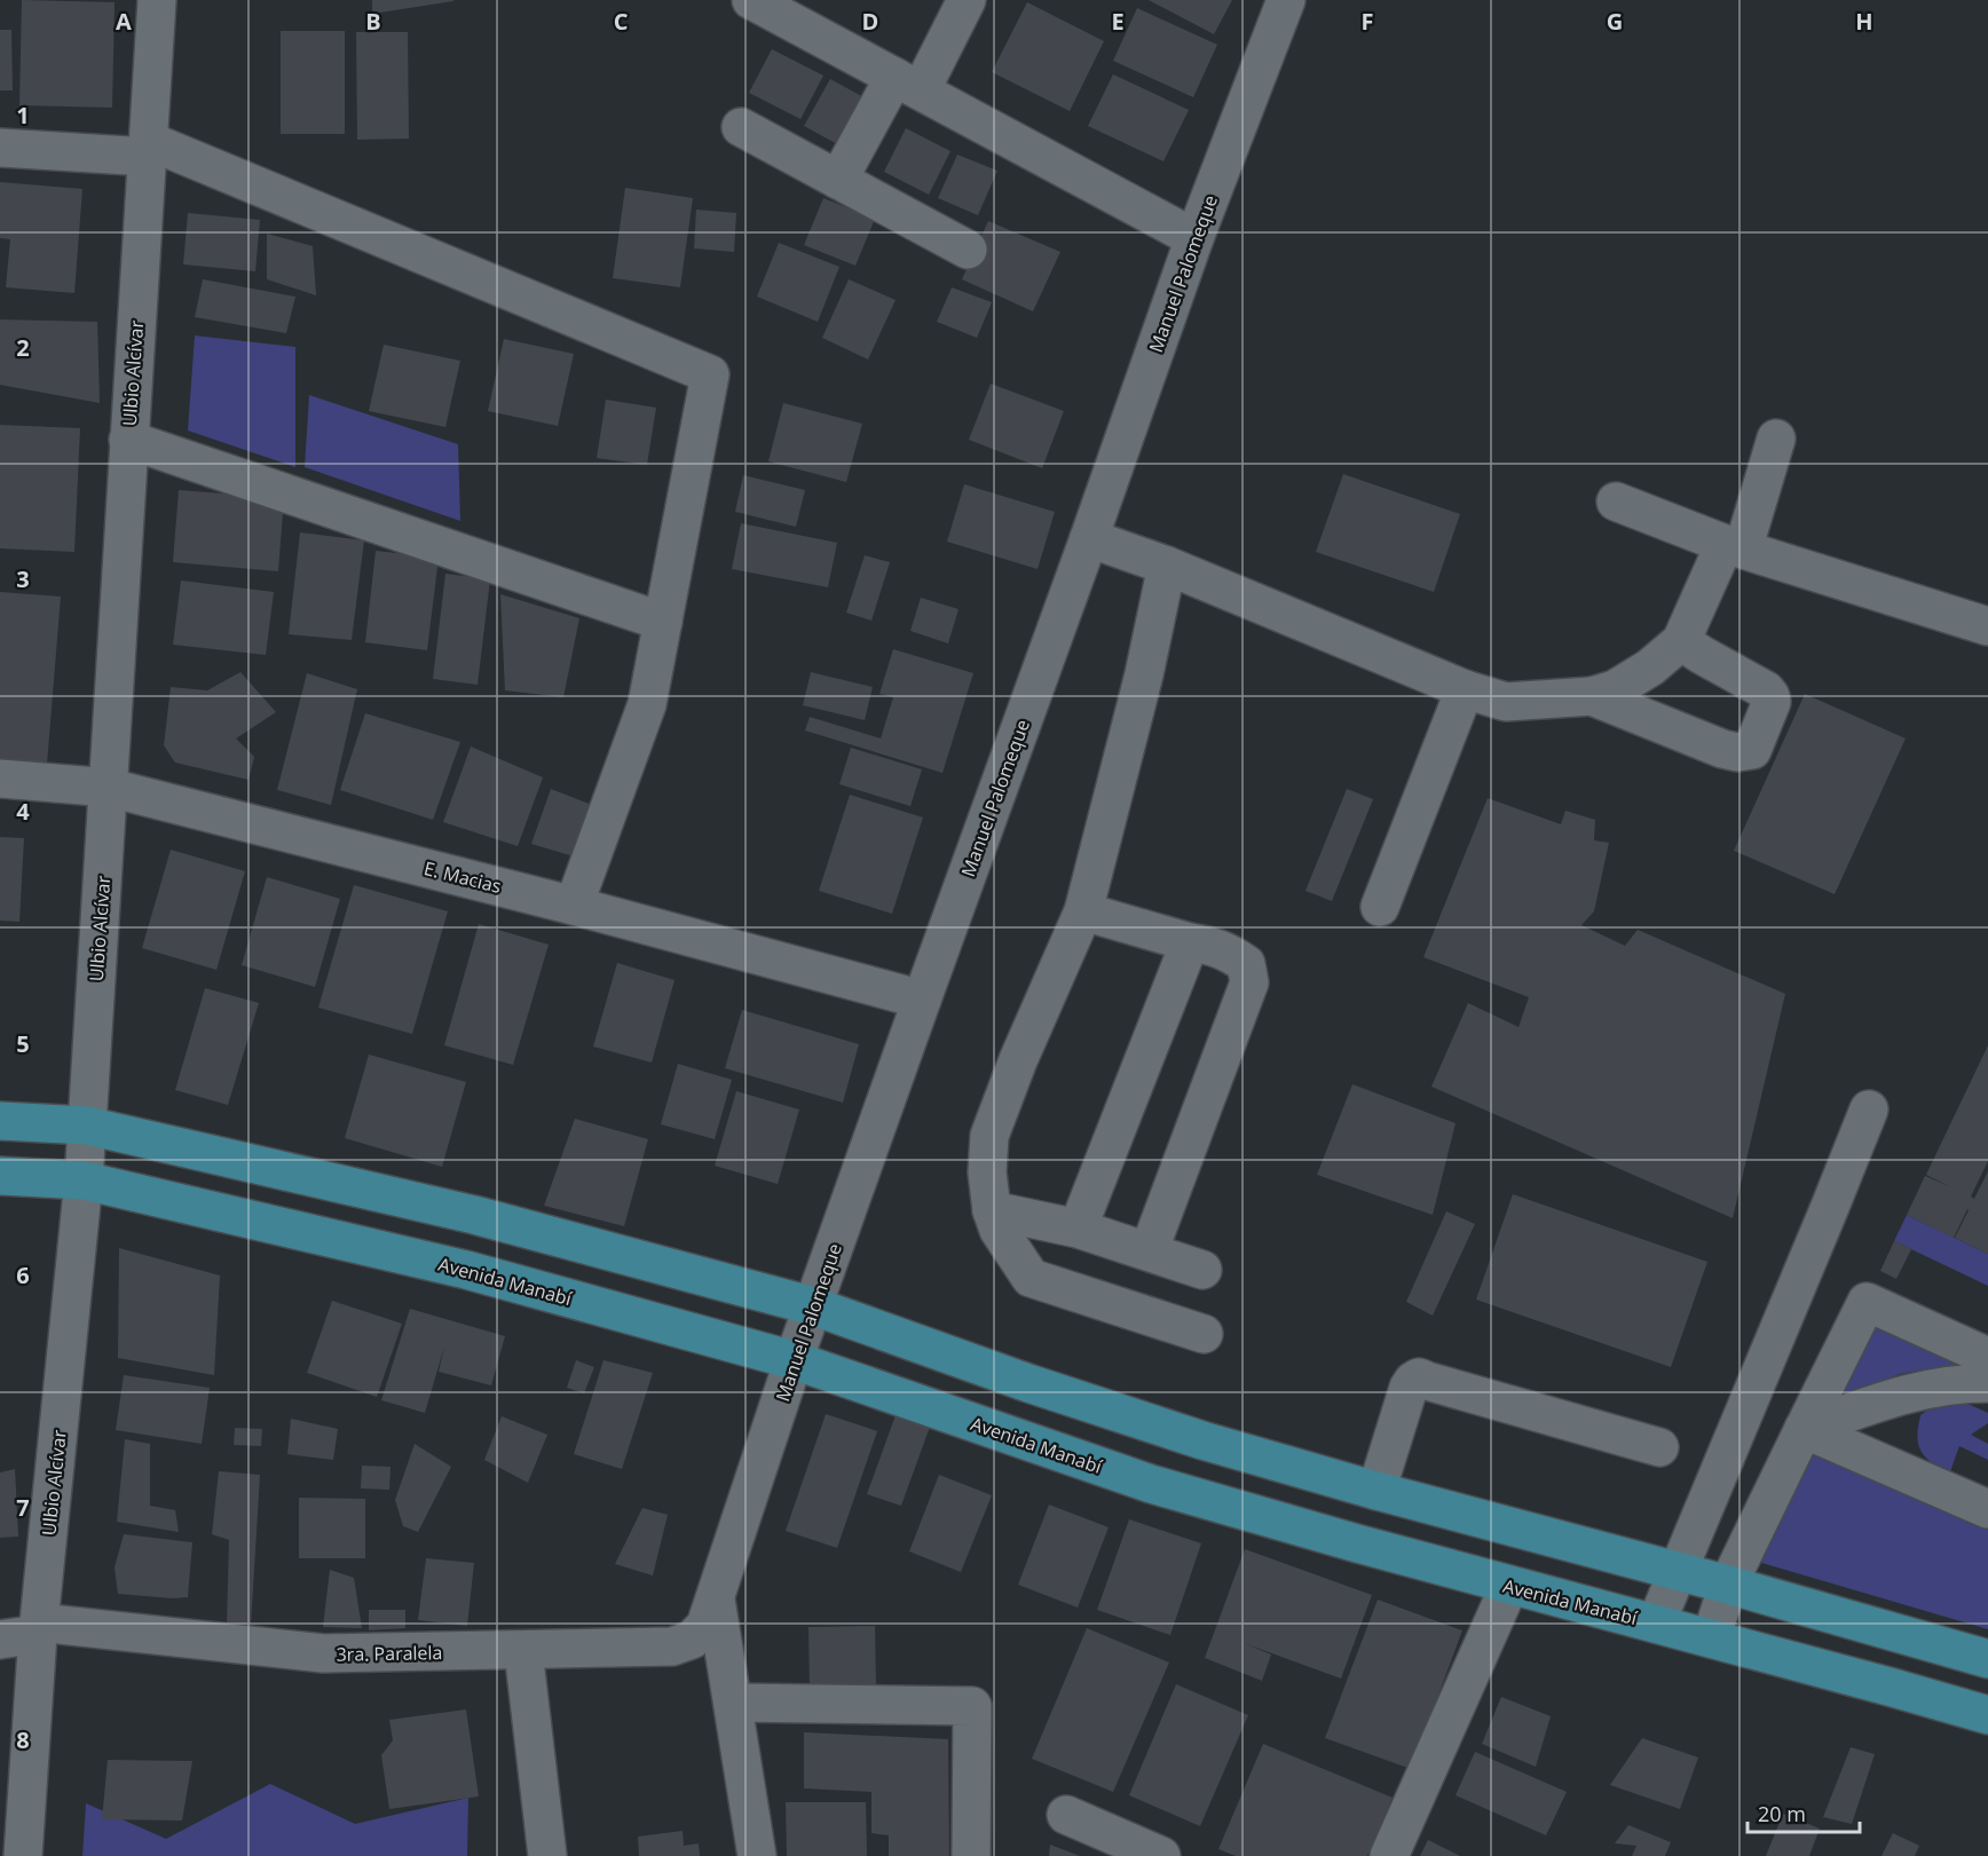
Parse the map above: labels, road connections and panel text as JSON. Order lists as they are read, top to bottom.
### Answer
{
  "streets": {
    "main road": ["Avenida Manabí"],
    "street": [
      "Manuel Palomeque",
      "Ulbio Alcívar",
      "E. Macias",
      "3ra. Paralela"
    ]
  },
  "crossings": [
    ["Manuel Palomeque", "E. Macias"],
    ["Manuel Palomeque", "Avenida Manabí"],
    ["Manuel Palomeque", "3ra. Paralela"],
    ["Ulbio Alcívar", "E. Macias"],
    ["Ulbio Alcívar", "Avenida Manabí"],
    ["Ulbio Alcívar", "3ra. Paralela"]
  ],
  "scale_bar": "20 m",
  "grid": {
    "columns": [
      "A",
      "B",
      "C",
      "D",
      "E",
      "F",
      "G",
      "H"
    ],
    "rows": [
      "1",
      "2",
      "3",
      "4",
      "5",
      "6",
      "7",
      "8"
    ]
  }
}
